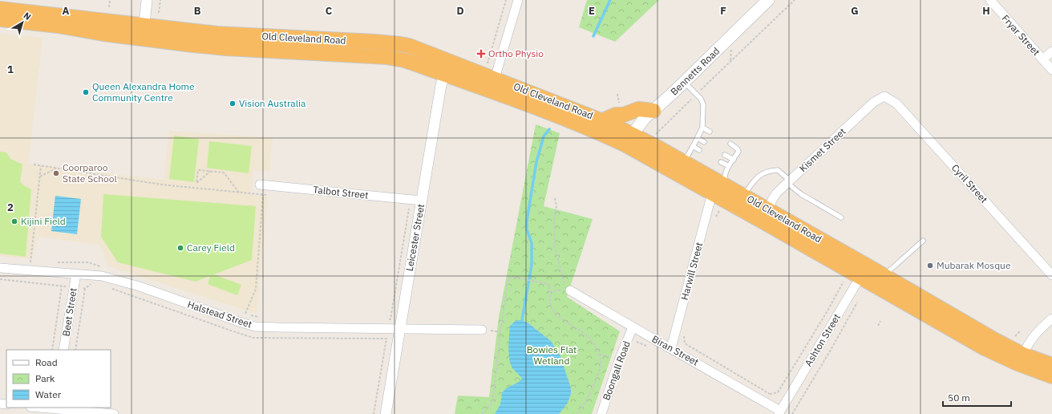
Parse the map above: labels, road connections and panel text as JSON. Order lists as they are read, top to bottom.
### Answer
{
  "streets": {
    "highway": ["Old Cleveland Road"],
    "main road": ["Bennetts Road"],
    "street": [
      "Fryar Street",
      "Kismet Street",
      "Cyril Street",
      "Talbot Street",
      "Leicester Street",
      "Harwill Street",
      "Beet Street",
      "Halstead Street",
      "Ashton Street",
      "Biran Street",
      "Boongall Road"
    ]
  },
  "crossings": [
    ["Old Cleveland Road", "Bennetts Road"],
    ["Old Cleveland Road", "Kismet Street"],
    ["Old Cleveland Road", "Leicester Street"],
    ["Old Cleveland Road", "Harwill Street"],
    ["Old Cleveland Road", "Ashton Street"],
    ["Kismet Street", "Cyril Street"],
    ["Talbot Street", "Leicester Street"],
    ["Leicester Street", "Halstead Street"],
    ["Harwill Street", "Biran Street"],
    ["Beet Street", "Halstead Street"],
    ["Ashton Street", "Biran Street"],
    ["Biran Street", "Boongall Road"]
  ],
  "parks": ["Bowies Flat Wetland"],
  "places": {
    "health": ["Ortho Physio"],
    "other": [
      "Queen Alexandra Home Community Centre",
      "Vision Australia",
      "Coorparoo State School",
      "Kijini Field",
      "Carey Field",
      "Mubarak Mosque"
    ]
  },
  "legend": ["Road", "Park", "Water"],
  "scale_bar": "50 m",
  "north": "top right",
  "grid": {
    "columns": [
      "A",
      "B",
      "C",
      "D",
      "E",
      "F",
      "G",
      "H"
    ],
    "rows": ["1", "2"]
  }
}
